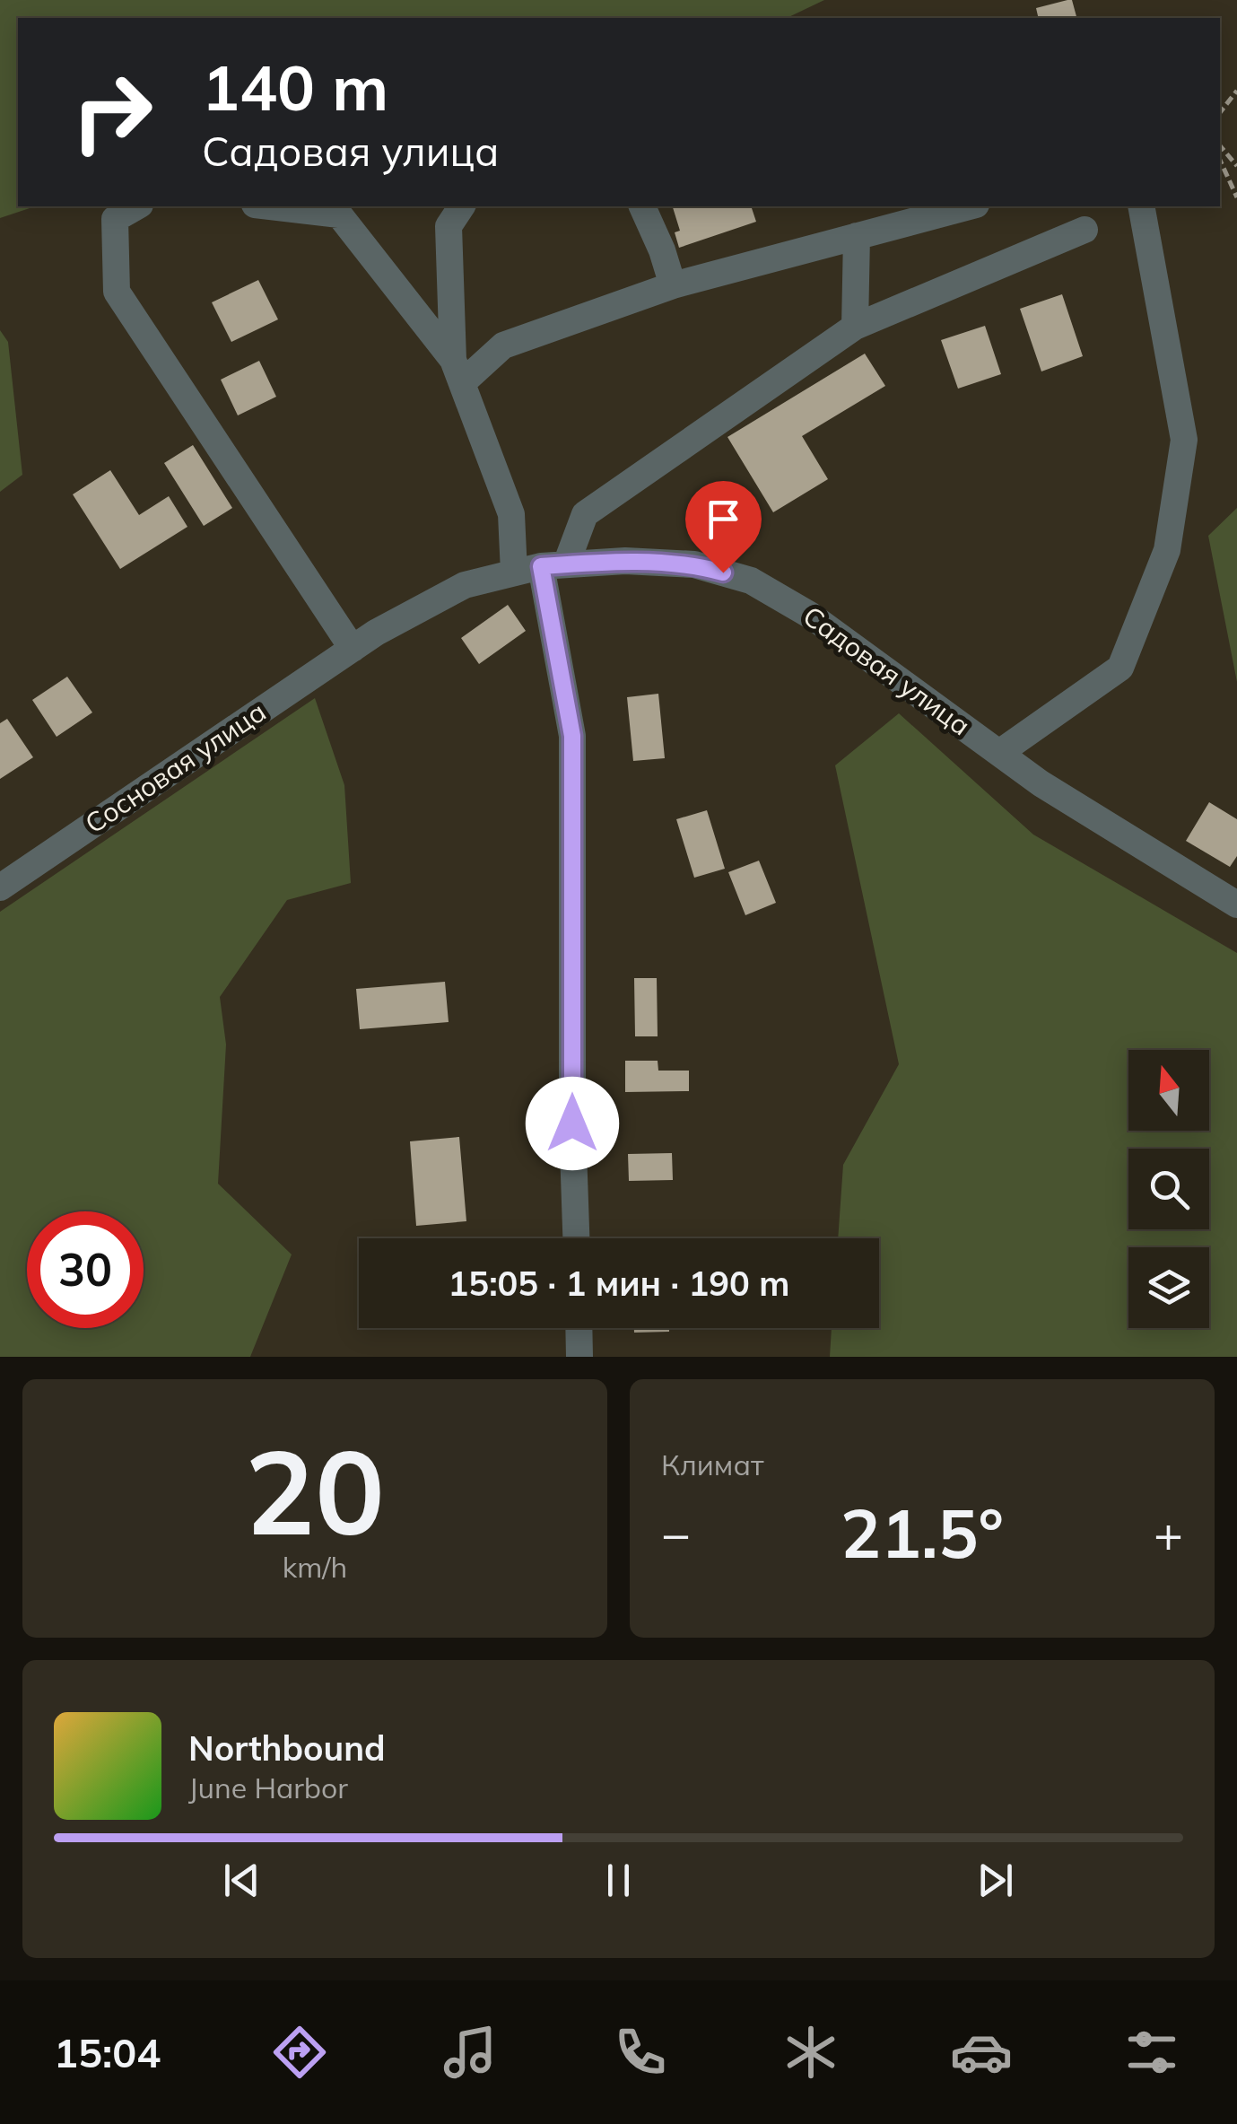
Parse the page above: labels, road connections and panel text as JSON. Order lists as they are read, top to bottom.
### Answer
{
  "streets": {
    "street": ["Садовая улица", "Сосновая улица"]
  },
  "crossings": [
    ["Садовая улица", "Сосновая улица"]
  ],
  "north": "top",
  "page": {
    "turn": ["140 m", "Садовая улица"],
    "limit": "30",
    "trip": "15:05 · 1 мин · 190 m",
    "tile": [
      ["20", "km/h"],
      "Климат"
    ],
    "heat": ["−", "21.5°", "+"],
    "song": ["Northbound", "June Harbor"],
    "tabs": "15:04"
  }
}
